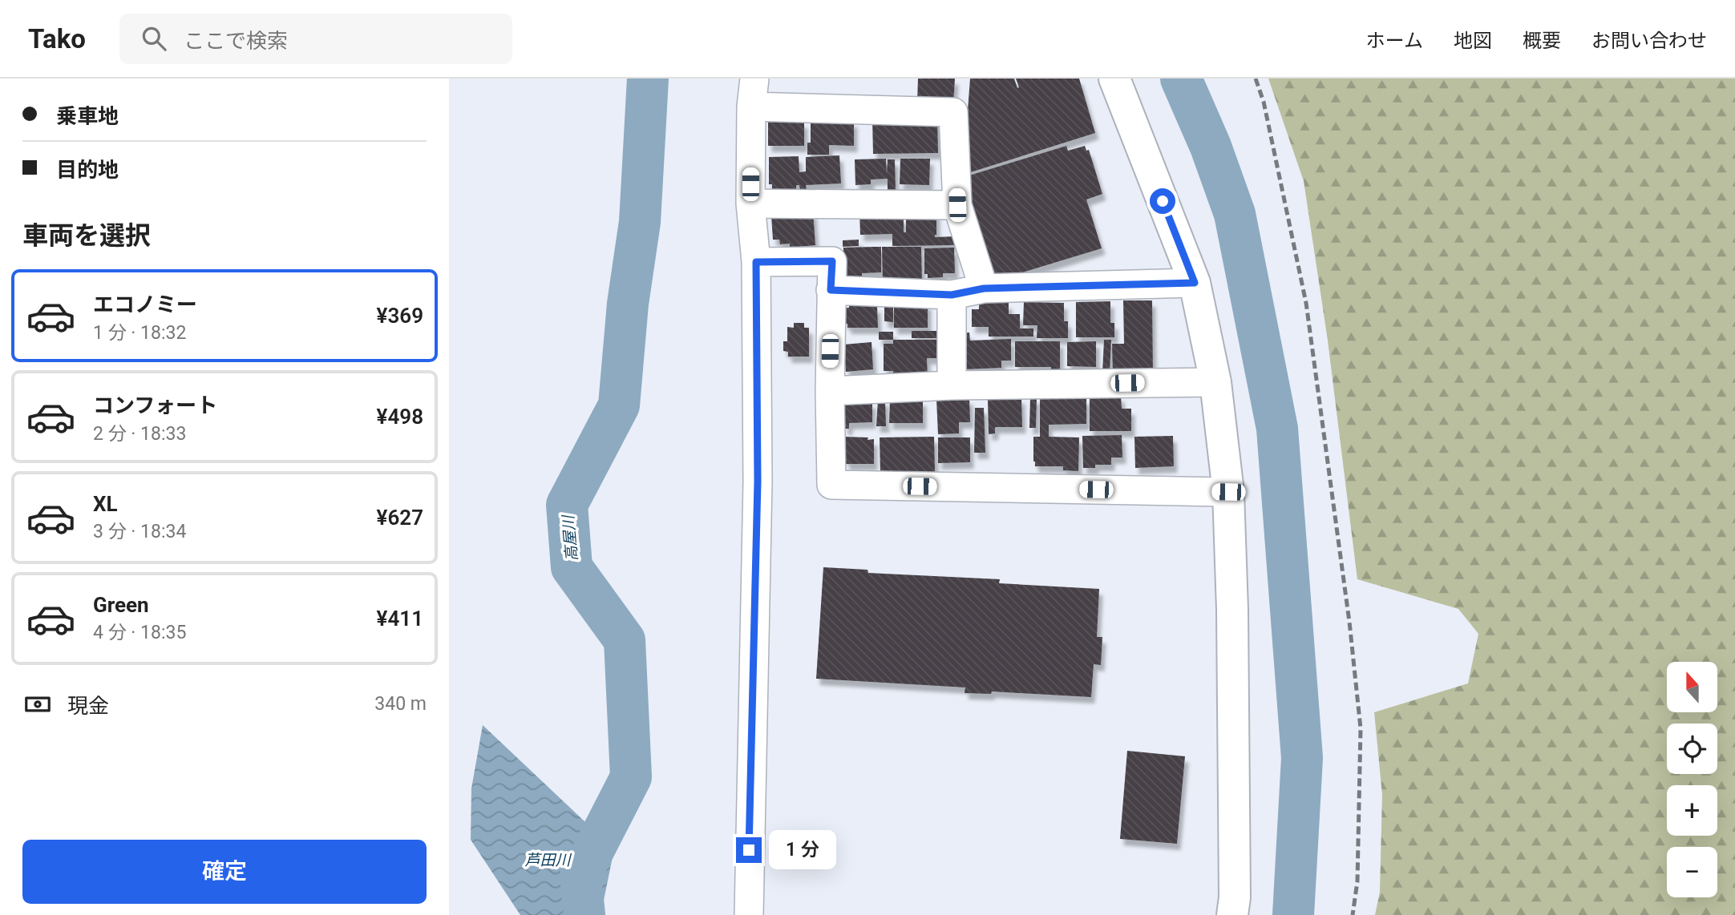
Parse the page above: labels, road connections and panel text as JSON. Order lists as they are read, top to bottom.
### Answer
{
  "water": ["高屋川", "芦田川"],
  "north": "top",
  "page": {
    "header": "Tako",
    "search": "ここで検索",
    "nav": [
      "ホーム",
      "地図",
      "概要",
      "お問い合わせ"
    ],
    "banner": ["乗車地", "目的地"],
    "heading": "車両を選択",
    "list": [
      {
        "name": "エコノミー",
        "note": "1 分 · 18:32",
        "value": "¥369"
      },
      {
        "name": "コンフォート",
        "note": "2 分 · 18:33",
        "value": "¥498"
      },
      {
        "name": "XL",
        "note": "3 分 · 18:34",
        "value": "¥627"
      },
      {
        "name": "Green",
        "note": "4 分 · 18:35",
        "value": "¥411"
      }
    ],
    "map_buttons": ["+", "−"],
    "pay": ["現金", "340 m"],
    "buttons": "確定",
    "bubble": "1 分"
  }
}
